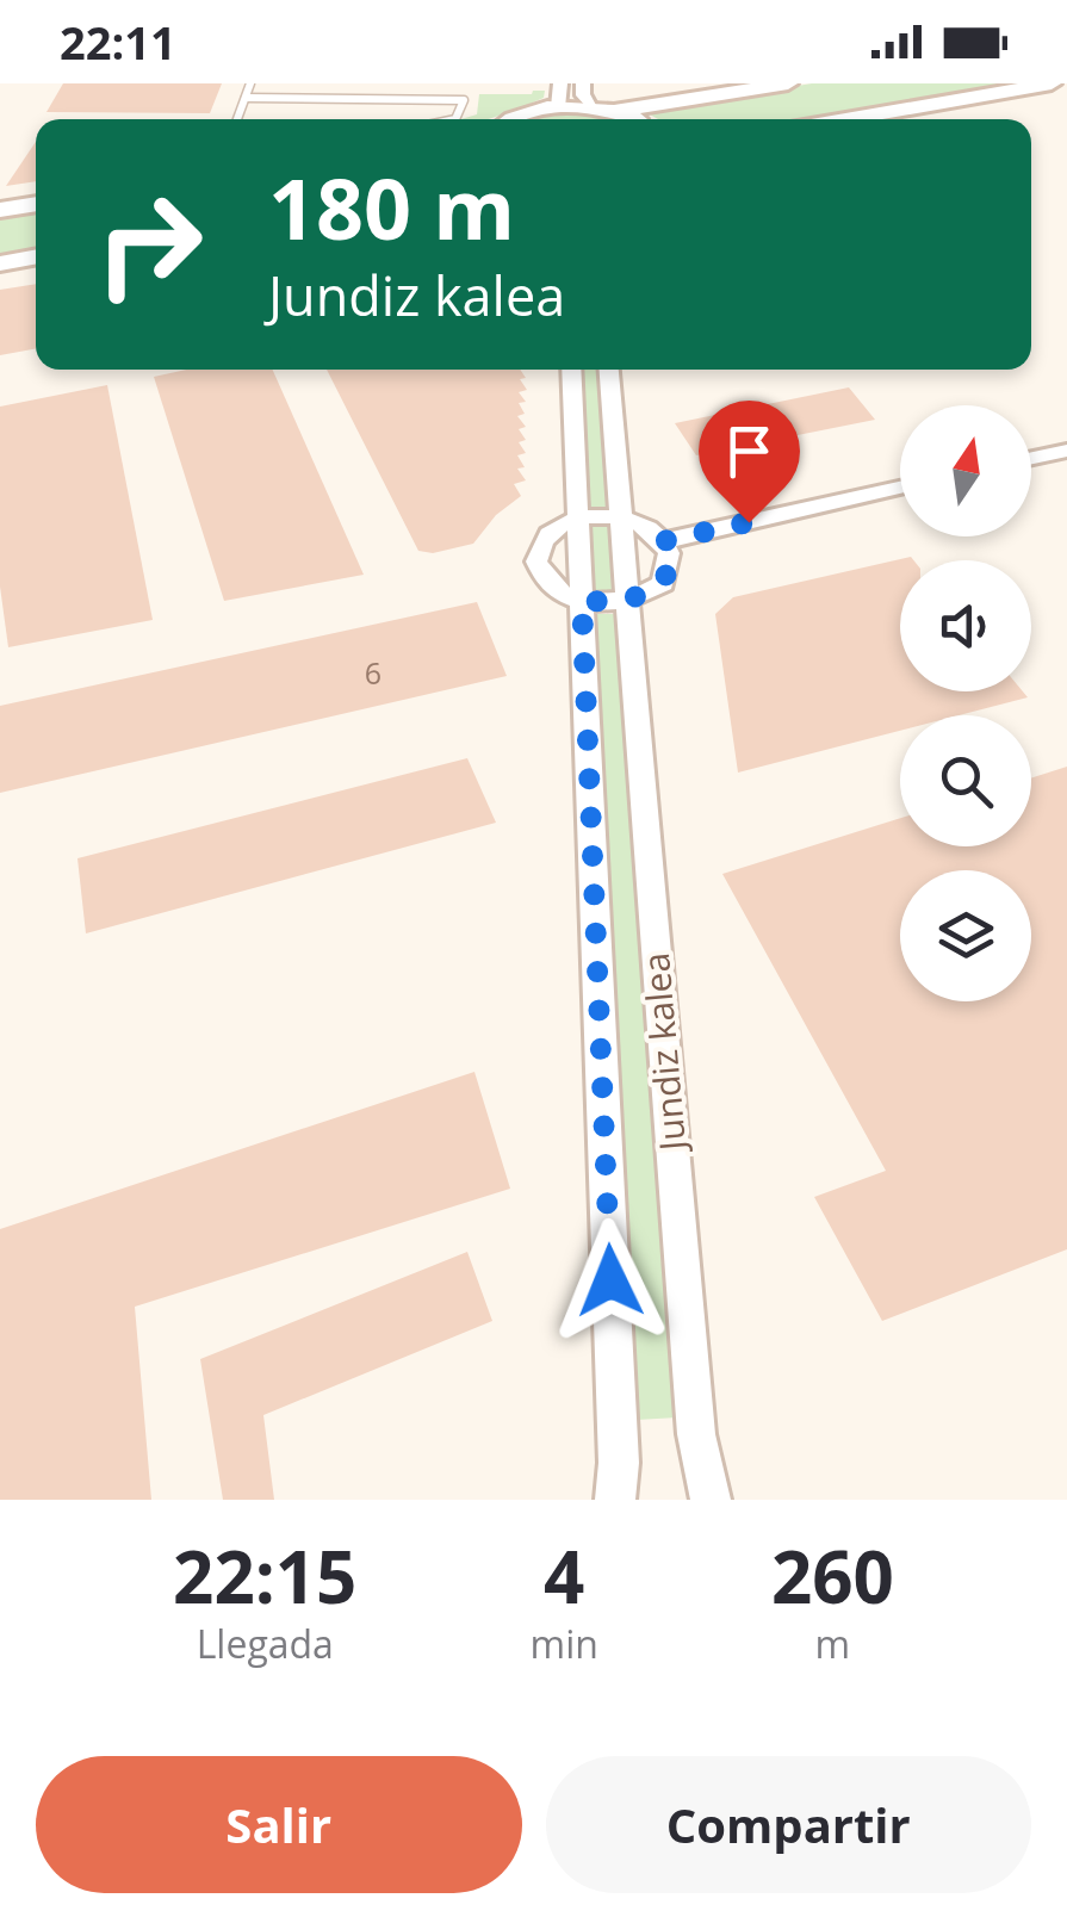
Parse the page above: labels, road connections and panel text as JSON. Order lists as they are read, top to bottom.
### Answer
{
  "streets": {
    "street": ["Jundiz kalea"]
  },
  "house_numbers": ["6"],
  "north": "top",
  "page": {
    "status": "22:11",
    "turn": ["180 m", "Jundiz kalea"],
    "eta": [
      "22:15",
      "Llegada",
      "4",
      "min",
      "260",
      "m"
    ],
    "buttons": ["Salir", "Compartir"]
  }
}
